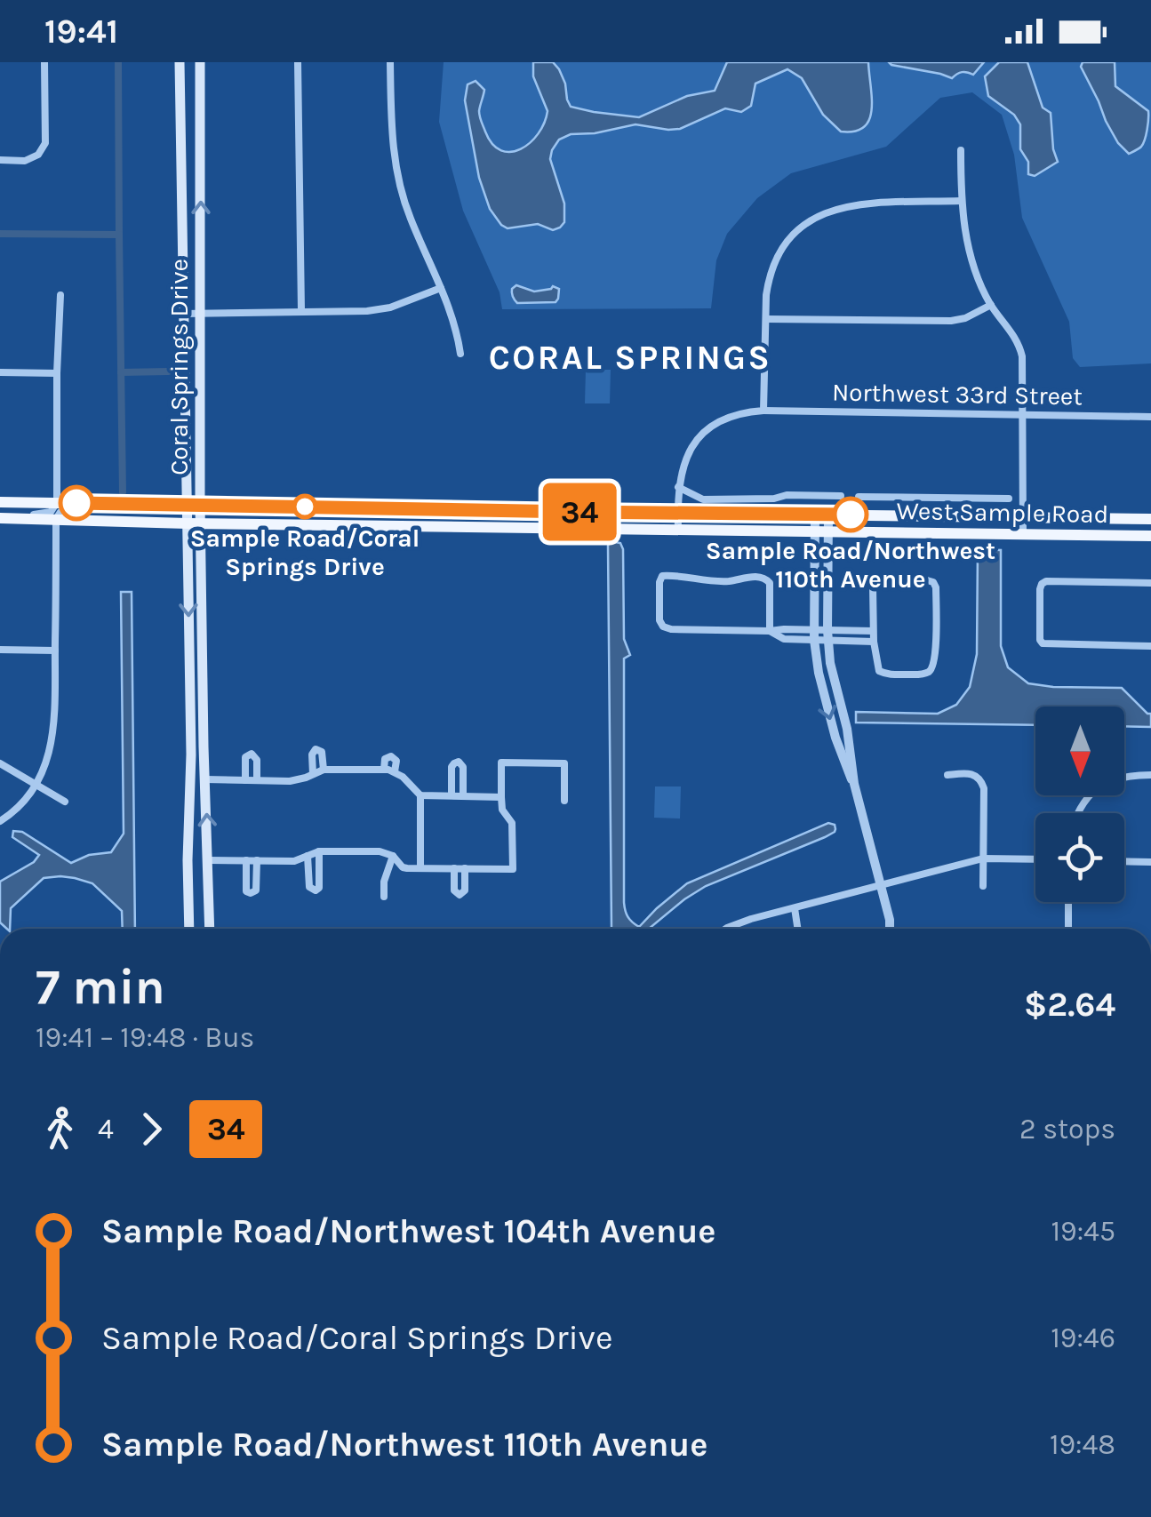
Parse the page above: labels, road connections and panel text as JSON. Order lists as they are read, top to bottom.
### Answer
{
  "streets": {
    "main road": ["Coral Springs Drive", "West Sample Road"],
    "street": ["Northwest 33rd Street"]
  },
  "crossings": [
    ["Coral Springs Drive", "West Sample Road"],
    ["Northwest 33rd Street", "West Sample Road"]
  ],
  "districts": ["CORAL SPRINGS"],
  "places": ["Sample Road/Coral Springs Drive", "Sample Road/Northwest 110th Avenue"],
  "lines": ["bus line 34"],
  "north": "bottom",
  "page": {
    "status": "19:41",
    "on_map": "34",
    "heading": ["7 min", "19:41 – 19:48 · Bus", "$2.64"],
    "legs": ["4", "34", "2 stops"],
    "list": [
      {
        "name": "Sample Road/Northwest 104th Avenue",
        "value": "19:45"
      },
      {
        "name": "Sample Road/Coral Springs Drive",
        "value": "19:46"
      },
      {
        "name": "Sample Road/Northwest 110th Avenue",
        "value": "19:48"
      }
    ]
  }
}
